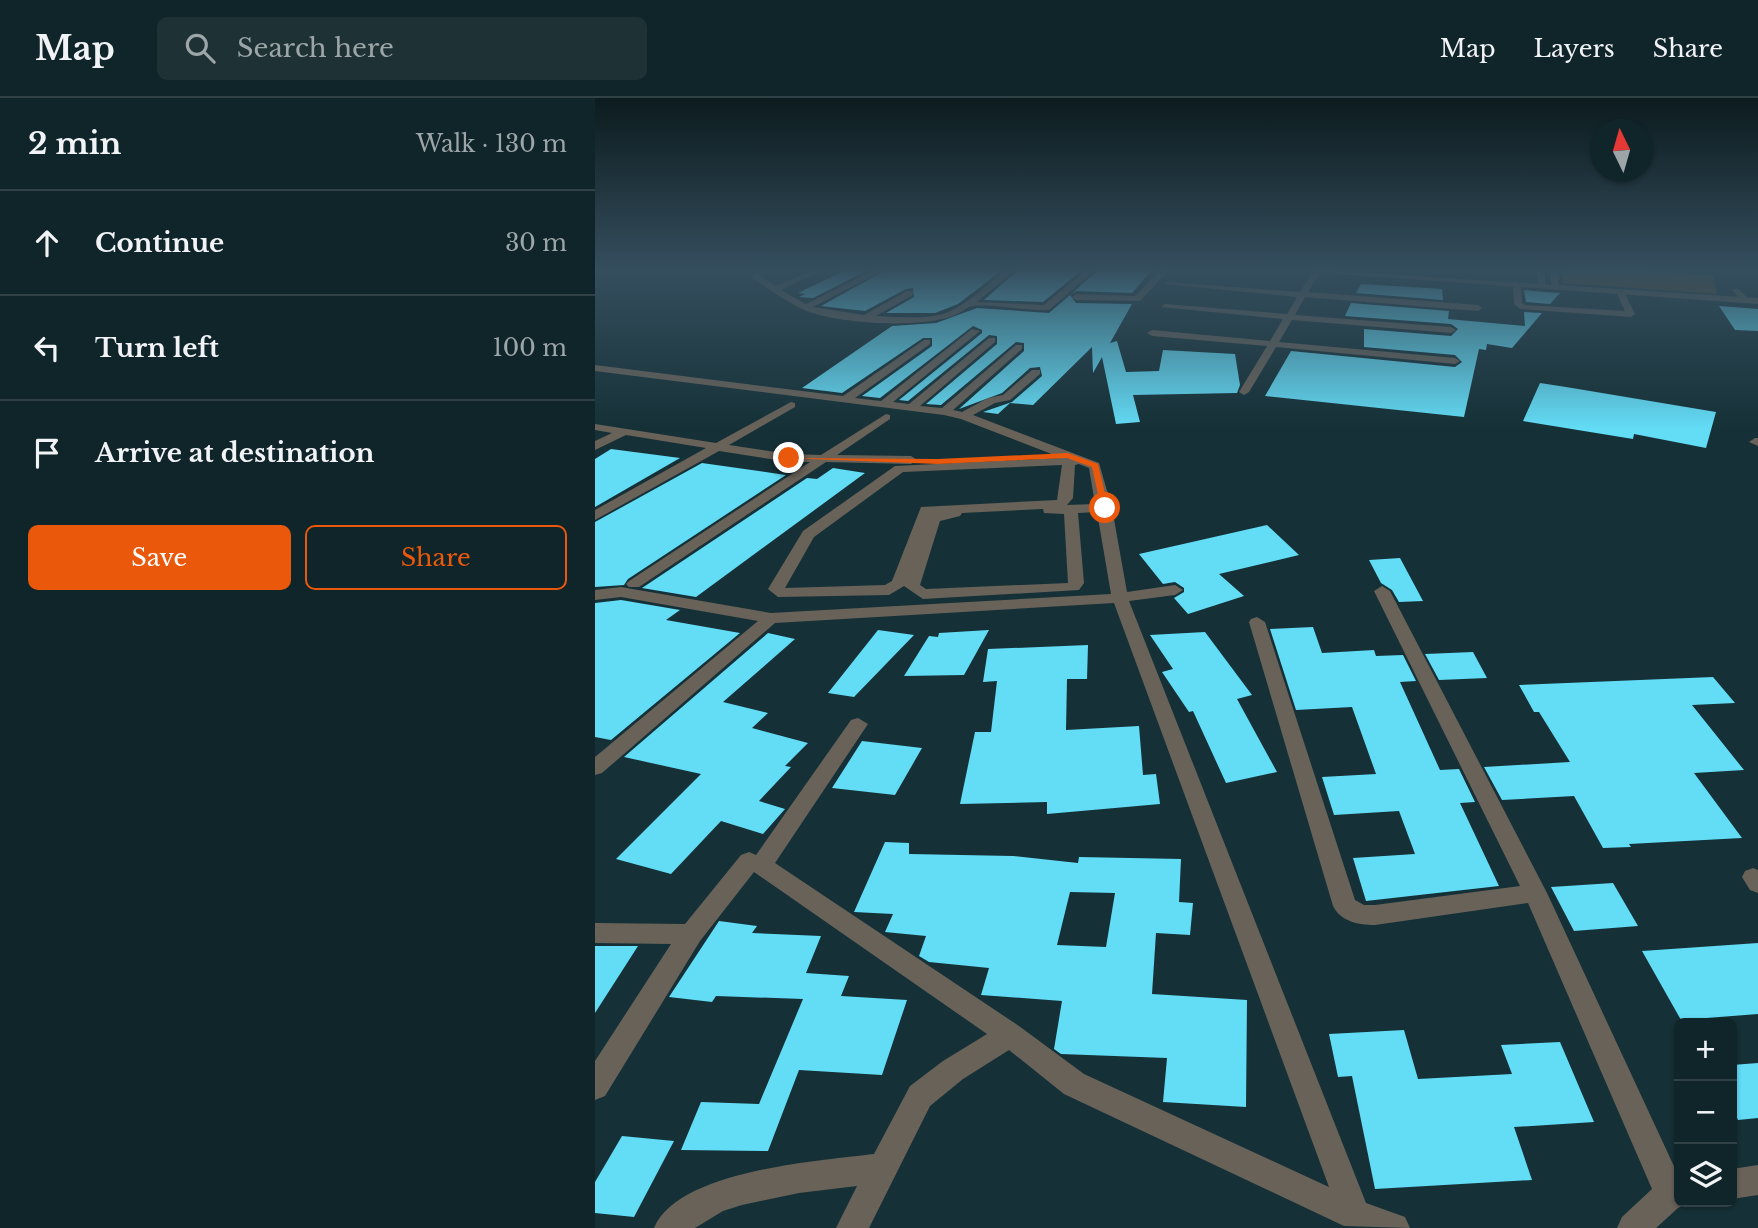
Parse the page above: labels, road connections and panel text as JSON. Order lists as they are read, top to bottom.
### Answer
{
  "north": "top",
  "page": {
    "header": "Map",
    "search": "Search here",
    "nav": ["Map", "Layers", "Share"],
    "heading": ["2 min", "Walk · 130 m"],
    "list": [
      ["Continue", "30 m"],
      ["Turn left", "100 m"],
      "Arrive at destination"
    ],
    "buttons": ["Save", "Share"],
    "map_buttons": ["+", "−"]
  }
}
